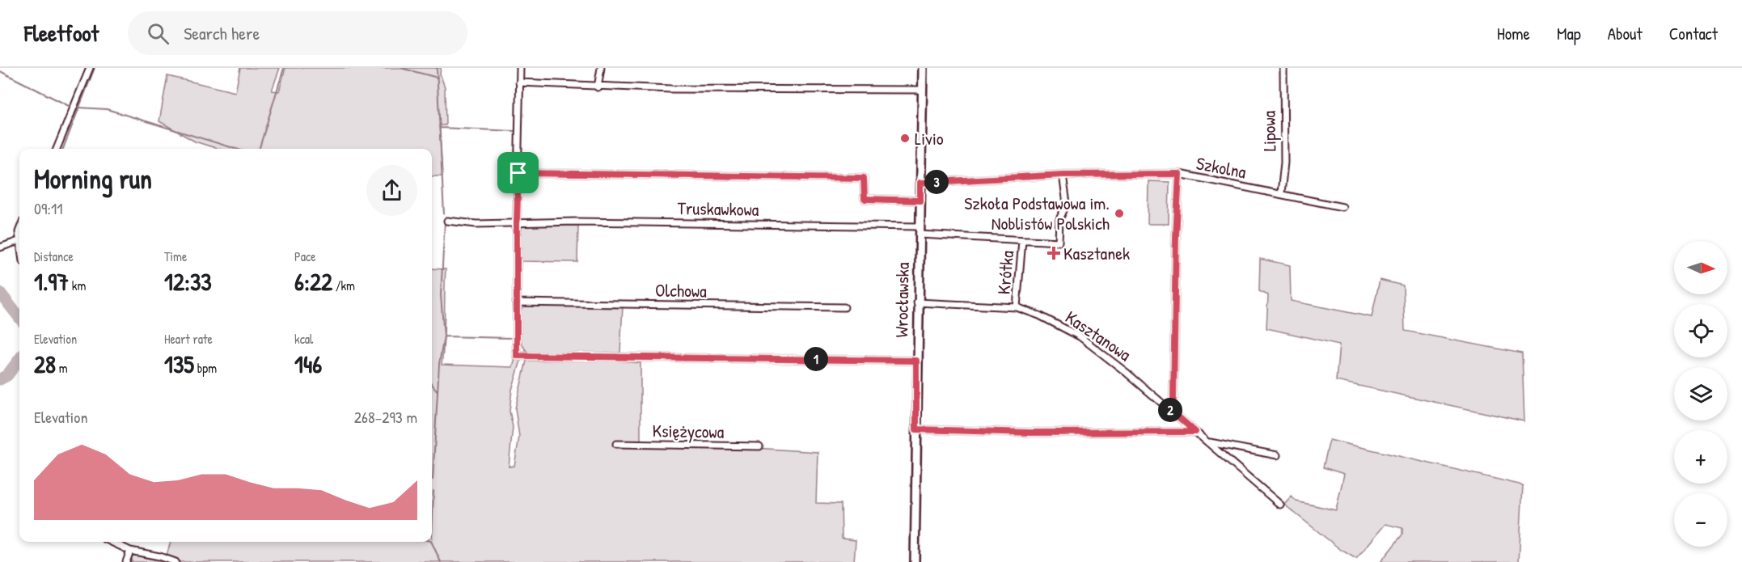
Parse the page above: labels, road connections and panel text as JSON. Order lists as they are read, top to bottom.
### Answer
{
  "streets": {
    "street": [
      "Lipowa",
      "Szkolna",
      "Truskawkowa",
      "Krótka",
      "Olchowa",
      "Wrocławska",
      "Kasztanowa",
      "Księżycowa"
    ]
  },
  "crossings": [
    ["Lipowa", "Szkolna"],
    ["Szkolna", "Krótka"],
    ["Szkolna", "Wrocławska"],
    ["Truskawkowa", "Wrocławska"],
    ["Krótka", "Wrocławska"],
    ["Krótka", "Kasztanowa"],
    ["Wrocławska", "Kasztanowa"]
  ],
  "places": {
    "other": ["Livio", "Szkoła Podstawowa im. Noblistów Polskich"],
    "health": ["Kasztanek"]
  },
  "north": "right",
  "page": {
    "header": "Fleetfoot",
    "search": "Search here",
    "nav": [
      "Home",
      "Map",
      "About",
      "Contact"
    ],
    "heading": ["Morning run", "09:11"],
    "pins": ["3", "1", "2"],
    "stats": [
      ["Distance", "1.97 km"],
      ["Time", "12:33"],
      ["Pace", "6:22 /km"],
      ["Elevation", "28 m"],
      ["Heart rate", "135 bpm"],
      ["kcal", "146"]
    ],
    "map_buttons": ["+", "−"],
    "chart": ["Elevation", "268–293 m"]
  }
}
